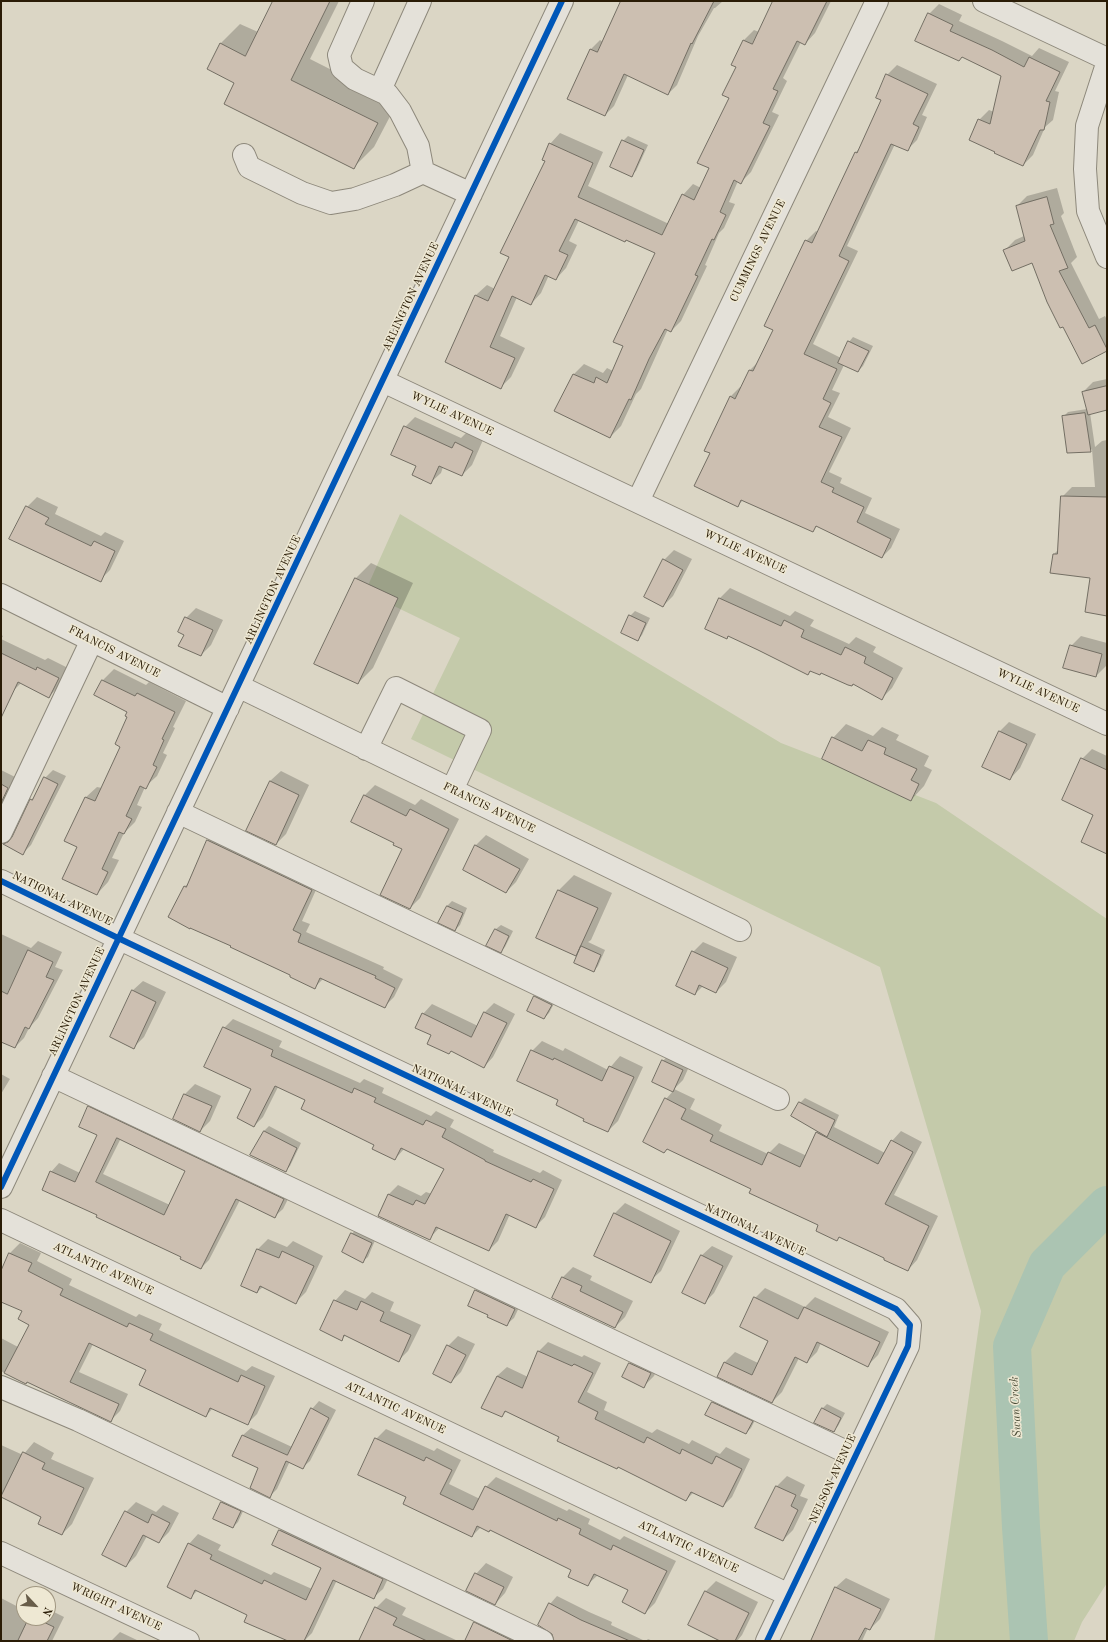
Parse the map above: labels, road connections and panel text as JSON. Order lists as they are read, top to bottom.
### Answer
{
  "streets": {
    "street": [
      "CUMMINGS AVENUE",
      "ARLINGTON AVENUE",
      "WYLIE AVENUE",
      "FRANCIS AVENUE",
      "NATIONAL AVENUE",
      "ATLANTIC AVENUE",
      "NELSON AVENUE",
      "WRIGHT AVENUE"
    ]
  },
  "crossings": [
    ["CUMMINGS AVENUE", "WYLIE AVENUE"],
    ["ARLINGTON AVENUE", "WYLIE AVENUE"],
    ["ARLINGTON AVENUE", "FRANCIS AVENUE"],
    ["ARLINGTON AVENUE", "NATIONAL AVENUE"],
    ["NATIONAL AVENUE", "NELSON AVENUE"],
    ["ATLANTIC AVENUE", "NELSON AVENUE"]
  ],
  "water": ["Swan Creek"],
  "north": "bottom right"
}
